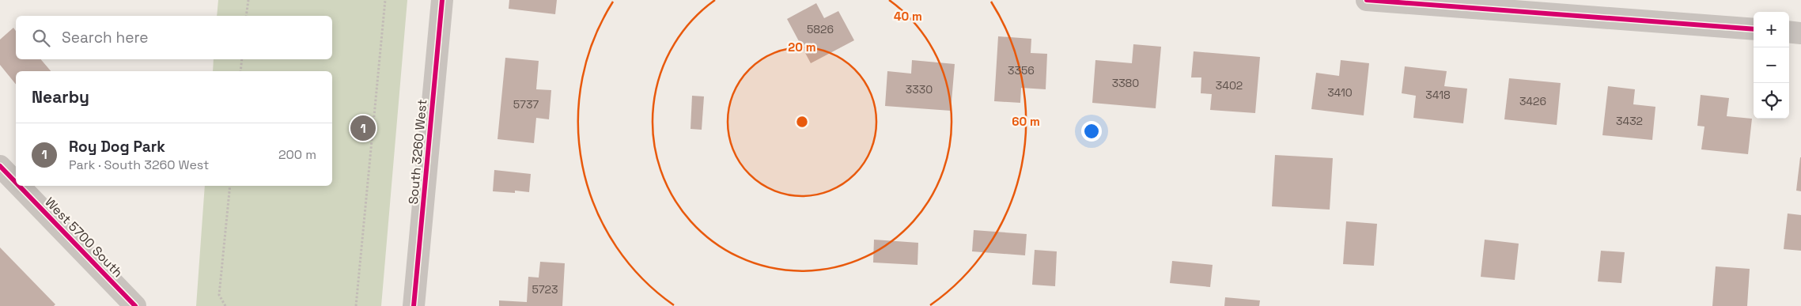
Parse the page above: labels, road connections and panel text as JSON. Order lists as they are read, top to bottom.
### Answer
{
  "streets": {
    "street": ["South 3260 West", "West 5700 South"]
  },
  "house_numbers": [
    "5826",
    "3356",
    "3380",
    "3402",
    "3330",
    "3410",
    "3418",
    "3426",
    "5737",
    "3432",
    "5723"
  ],
  "page": {
    "map_buttons": ["+", "−"],
    "search": "Search here",
    "heading": "Nearby",
    "pins": "1",
    "list": [
      {
        "mark": "1",
        "name": "Roy Dog Park",
        "note": "Park · South 3260 West",
        "value": "200 m"
      }
    ]
  },
  "rings": ["40 m", "20 m", "60 m"]
}
